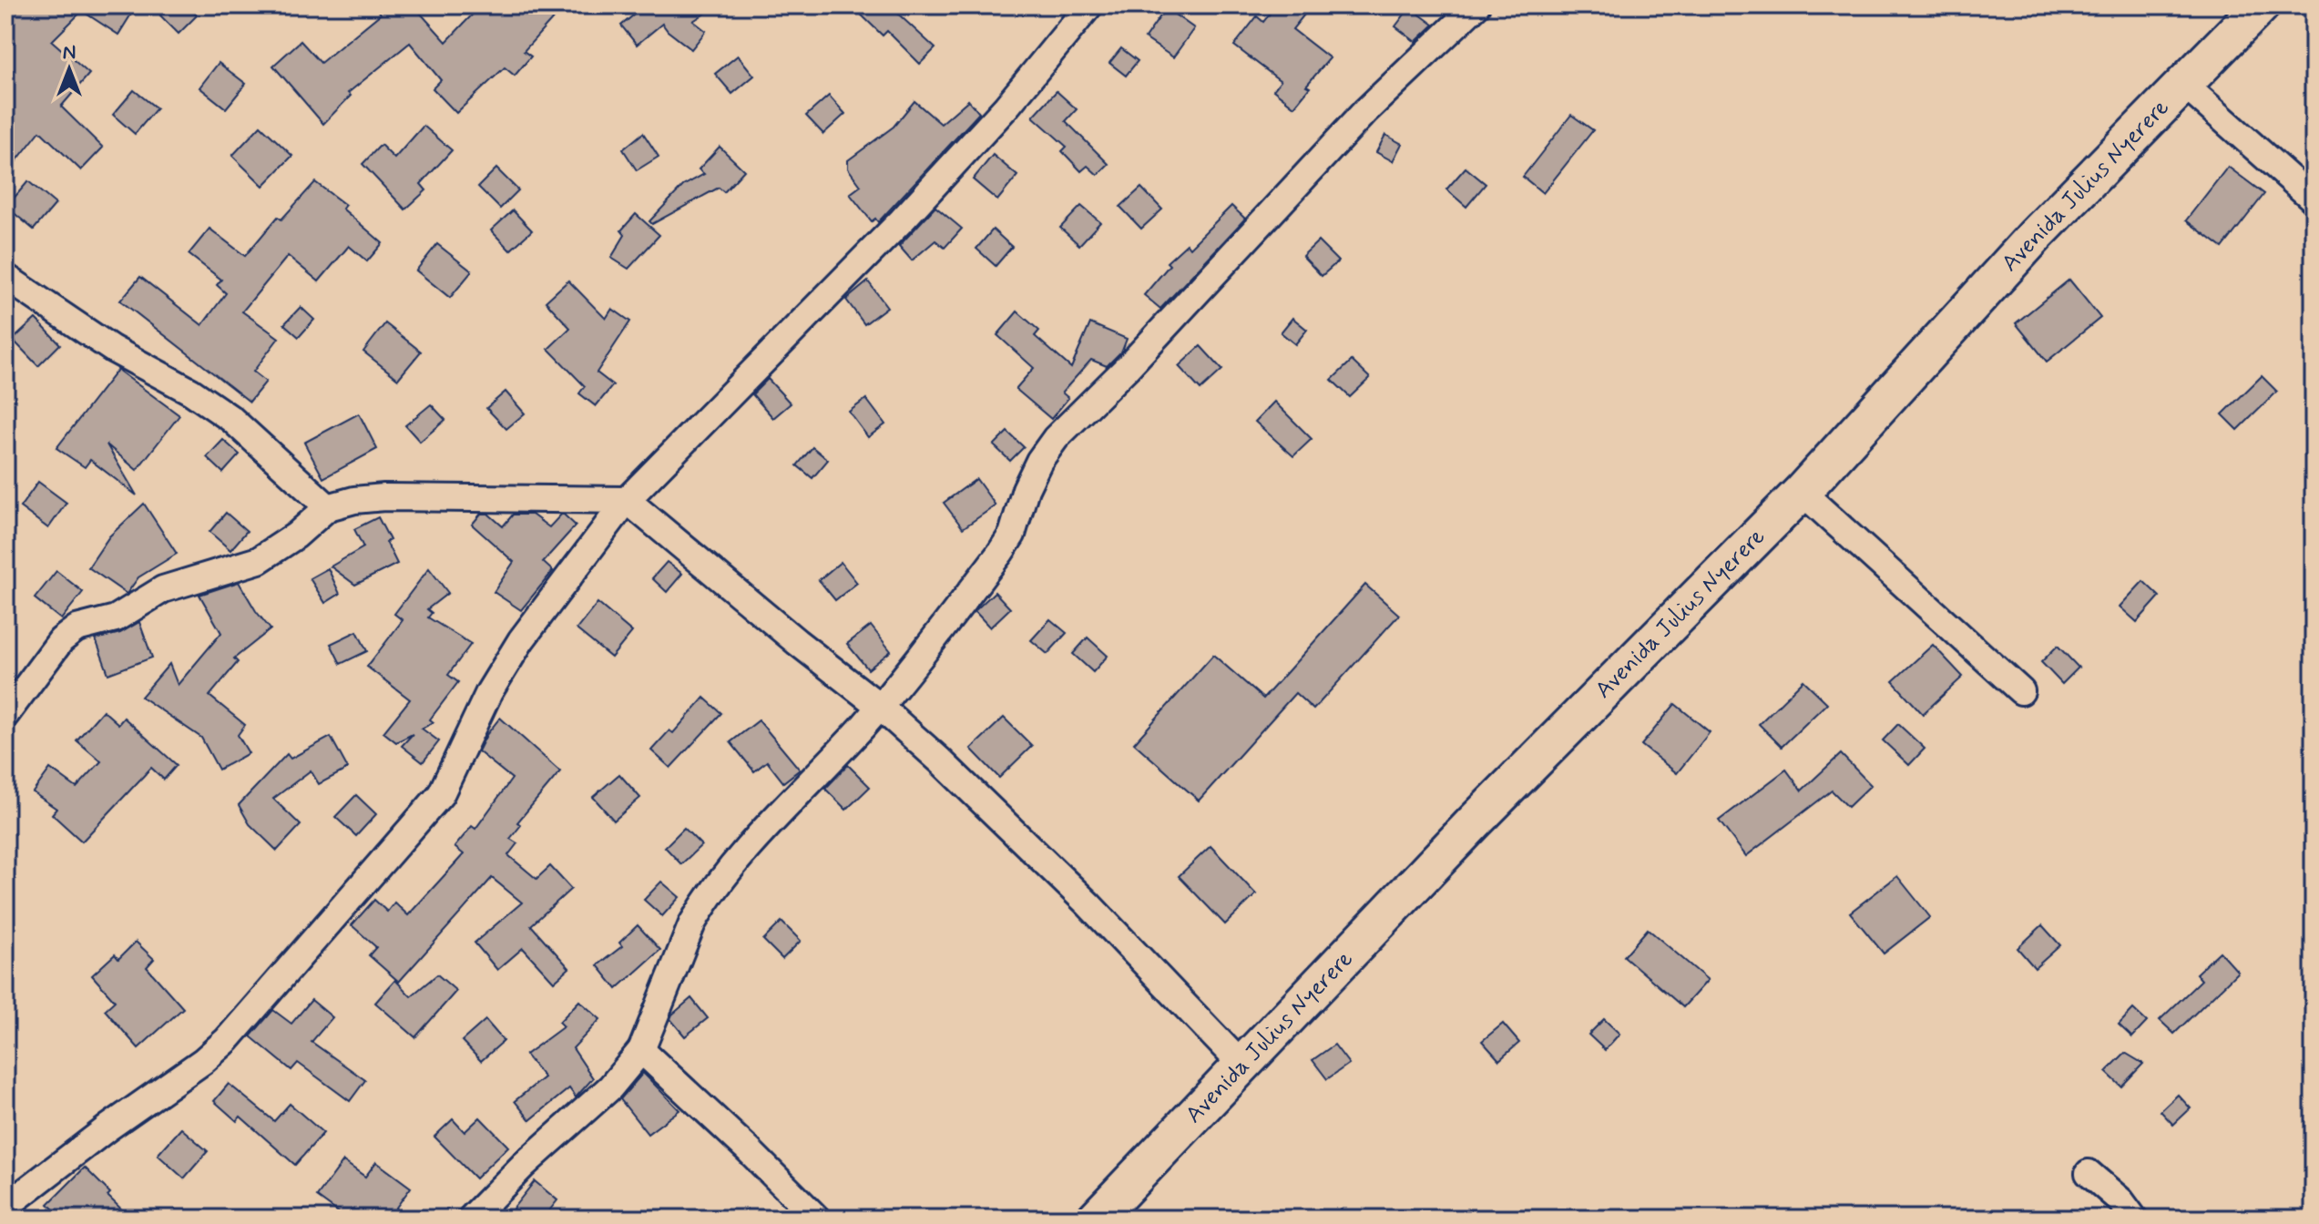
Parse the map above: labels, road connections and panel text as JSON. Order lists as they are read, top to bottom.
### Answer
{
  "streets": {
    "street": ["Avenida Julius Nyerere"]
  },
  "north": "top"
}
